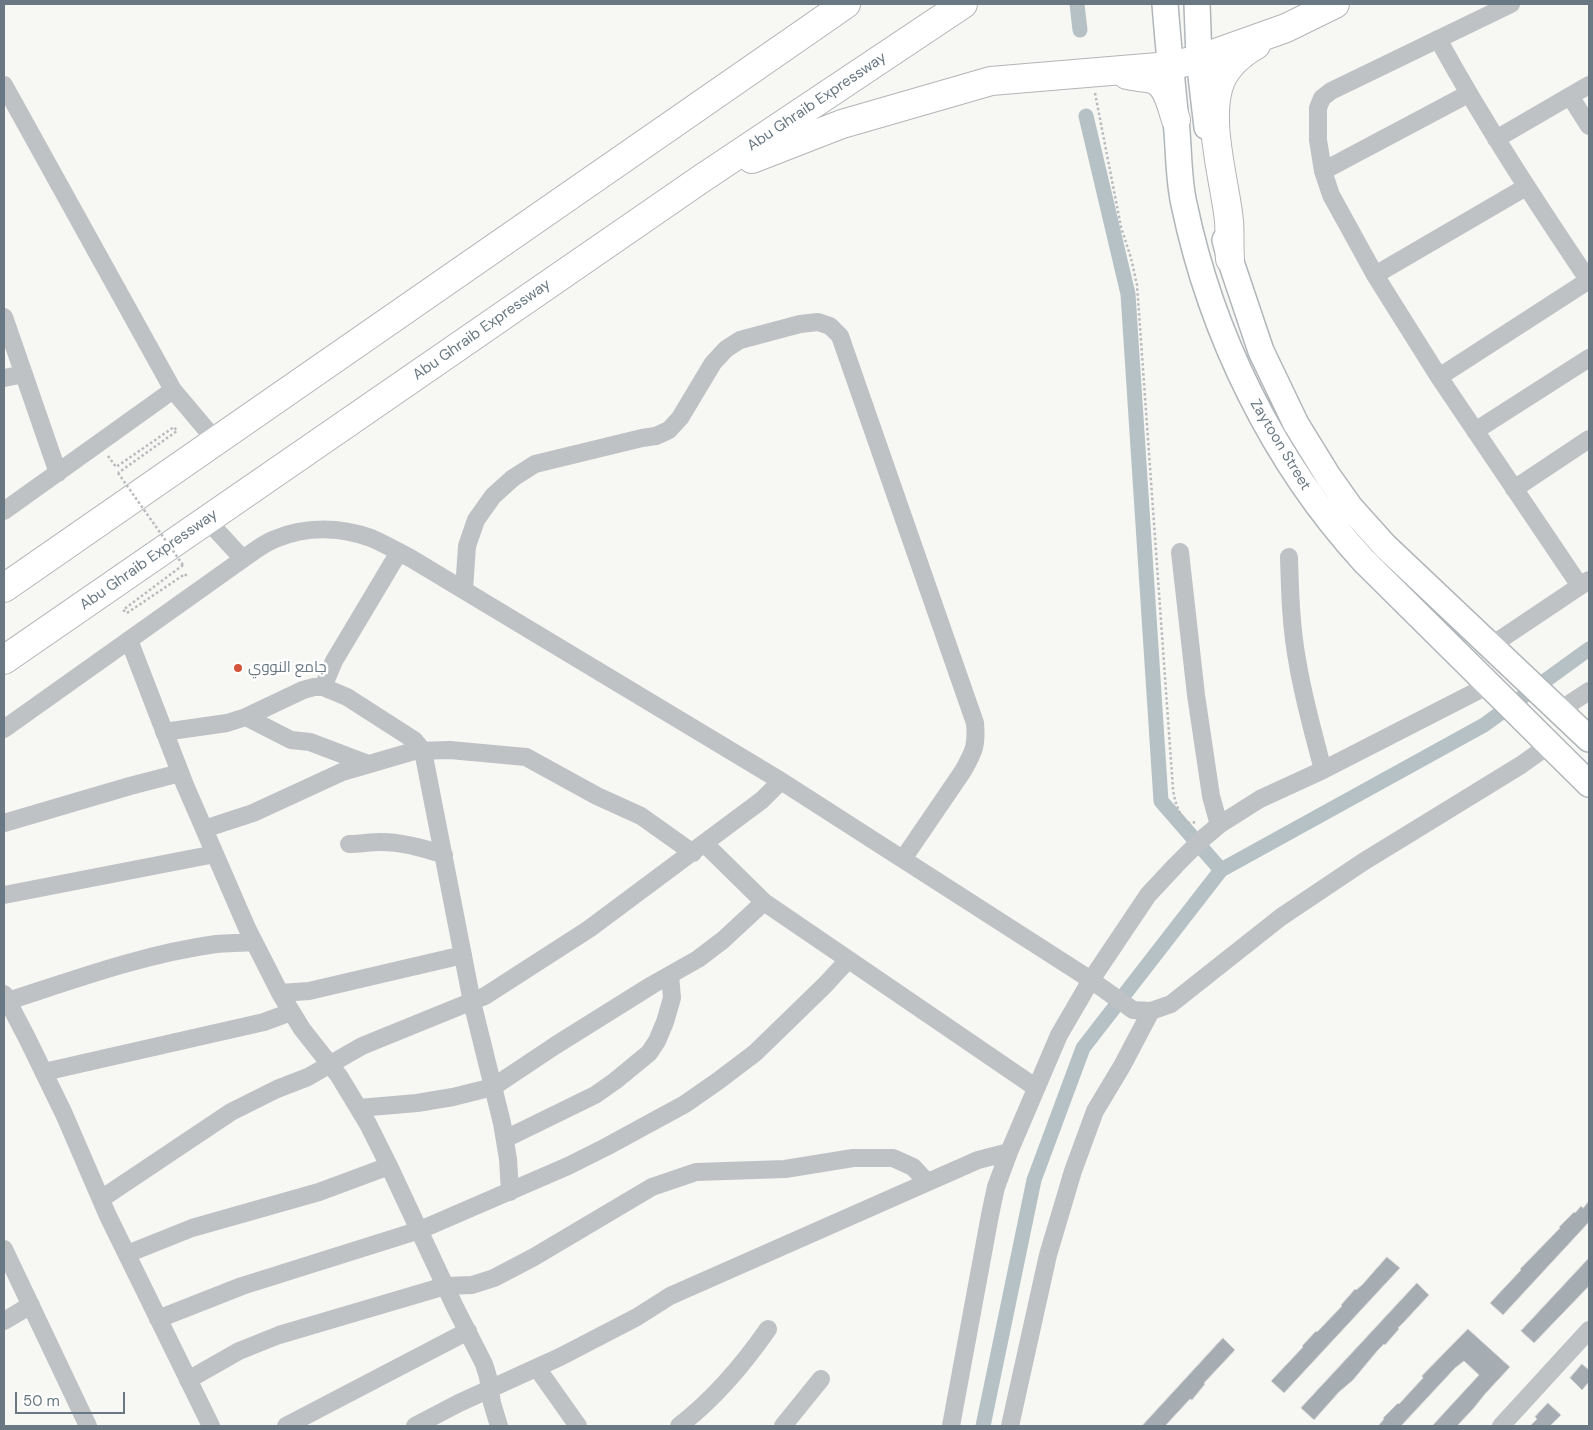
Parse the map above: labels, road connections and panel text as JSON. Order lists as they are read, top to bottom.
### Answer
{
  "streets": {
    "highway": ["Abu Ghraib Expressway"],
    "main road": ["Zaytoon Street"]
  },
  "places": ["جامع النووي"],
  "scale_bar": "50 m"
}
